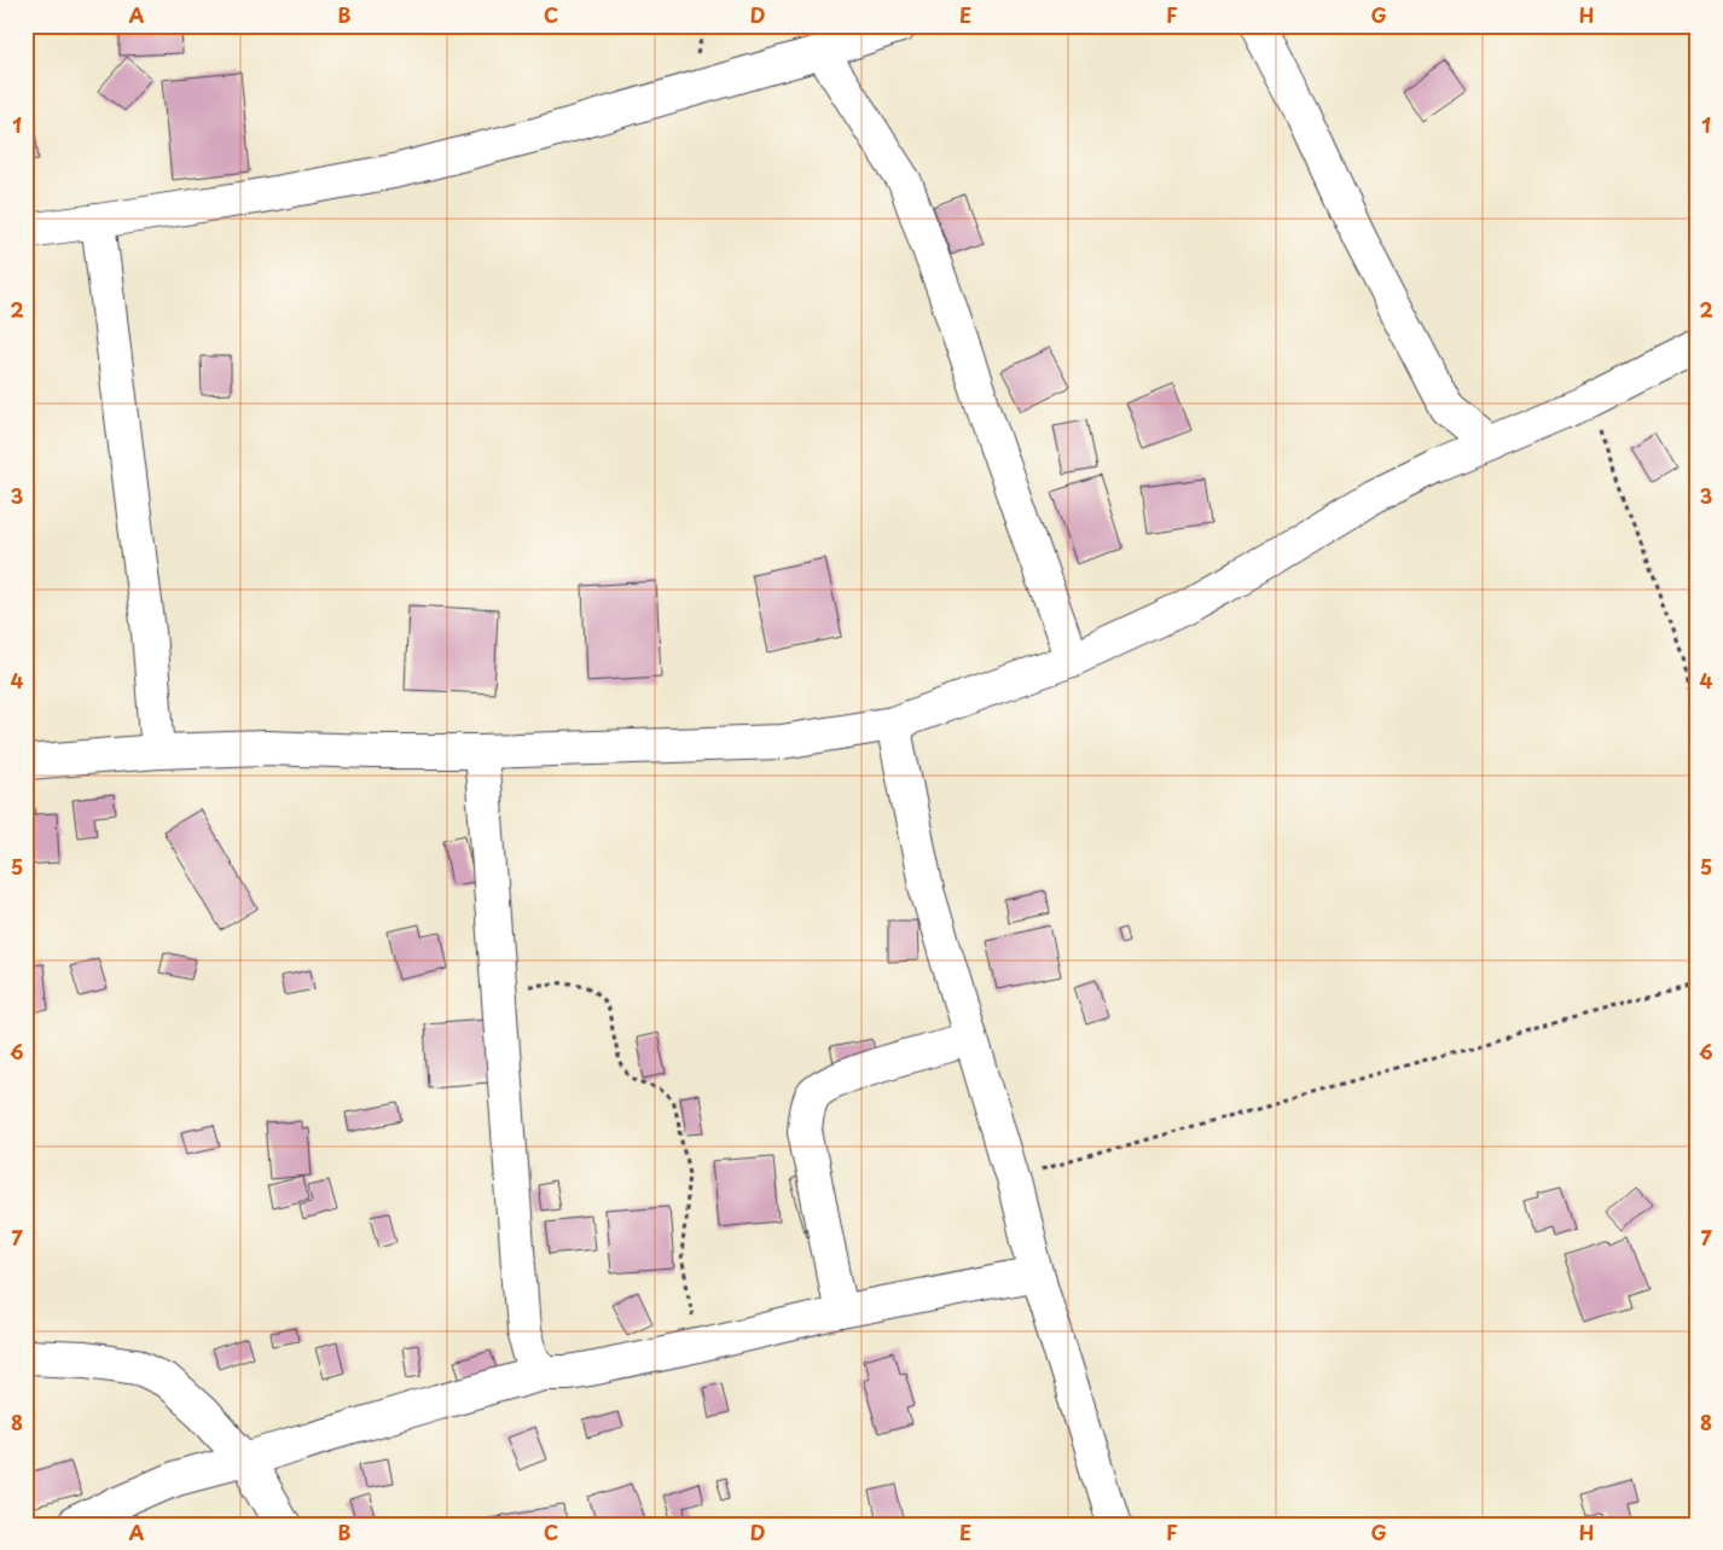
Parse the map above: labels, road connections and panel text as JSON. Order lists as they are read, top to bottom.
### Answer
{
  "grid": {
    "columns": [
      "A",
      "B",
      "C",
      "D",
      "E",
      "F",
      "G",
      "H"
    ],
    "rows": [
      "1",
      "2",
      "3",
      "4",
      "5",
      "6",
      "7",
      "8"
    ]
  }
}
